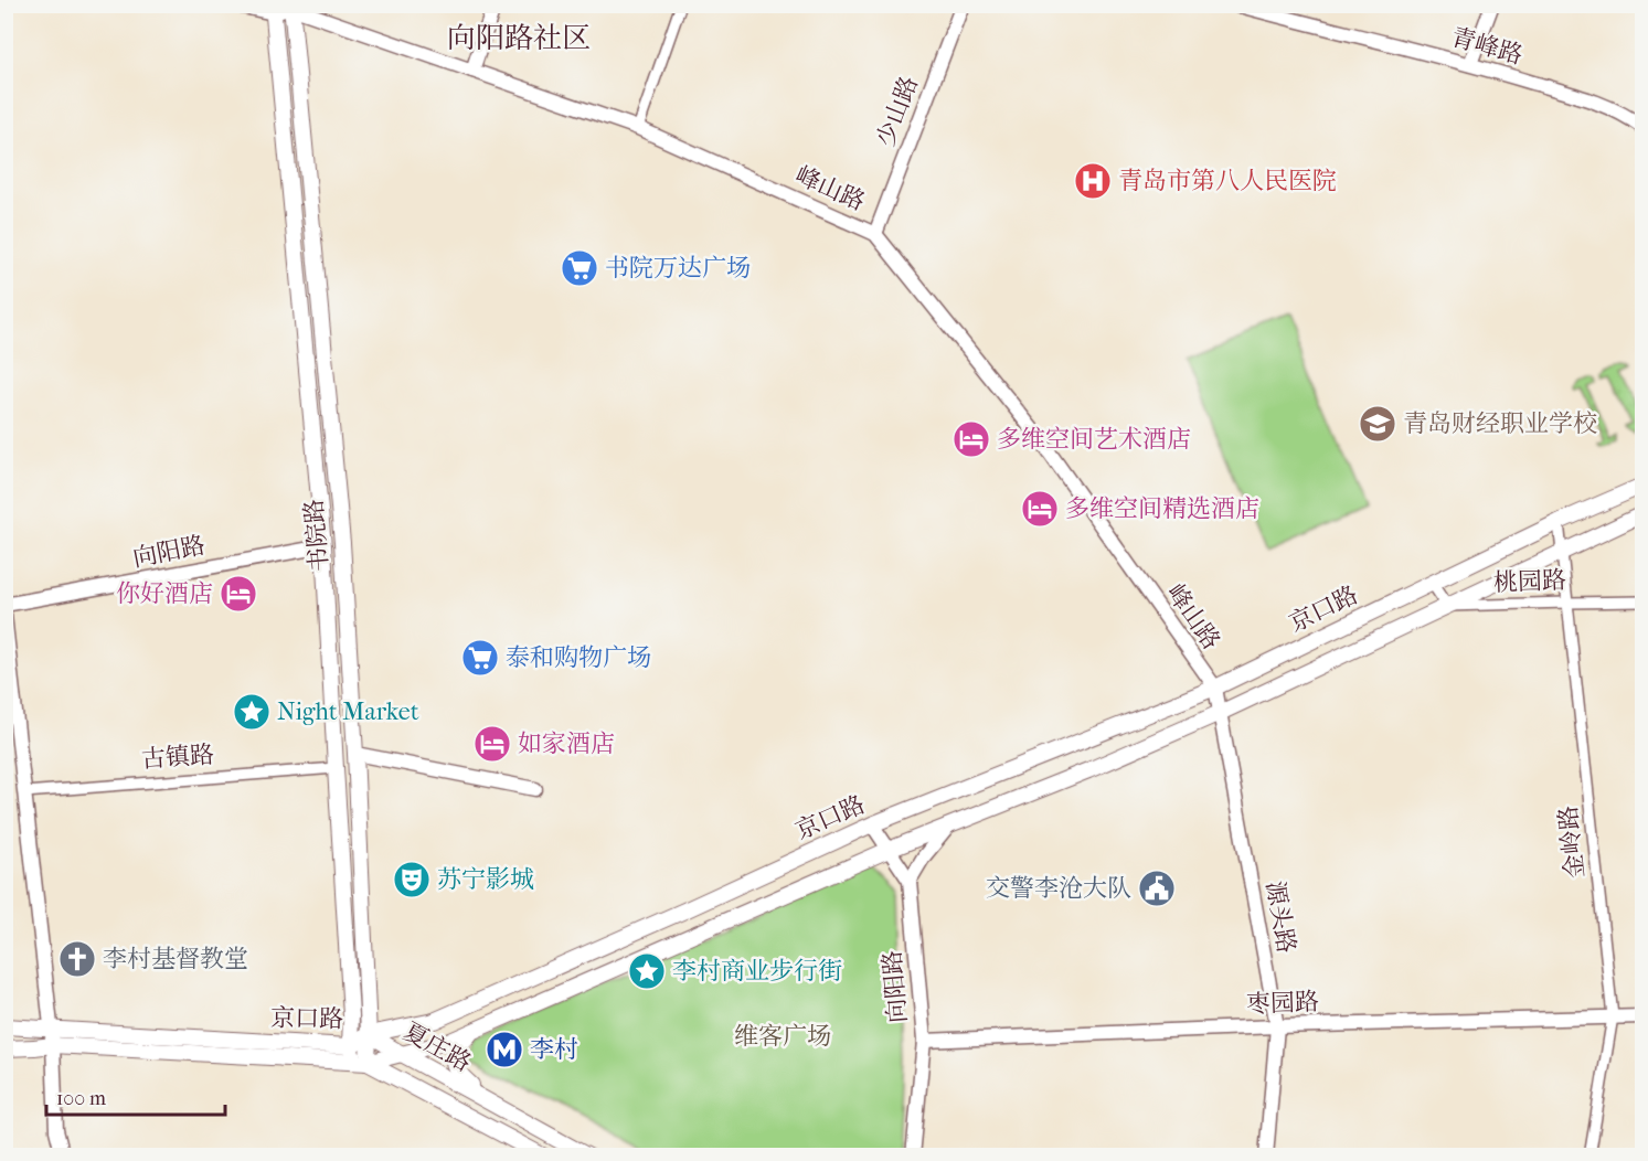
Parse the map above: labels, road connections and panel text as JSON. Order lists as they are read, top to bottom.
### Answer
{
  "streets": {
    "main road": [
      "书院路",
      "向阳路",
      "京口路",
      "夏庄路"
    ],
    "street": [
      "青峰路",
      "少山路",
      "峰山路",
      "桃园路",
      "古镇路",
      "金岭路",
      "源头路",
      "枣园路"
    ]
  },
  "crossings": [
    ["少山路", "峰山路"],
    ["峰山路", "书院路"],
    ["峰山路", "京口路"],
    ["峰山路", "源头路"],
    ["书院路", "向阳路"],
    ["书院路", "京口路"],
    ["书院路", "古镇路"],
    ["书院路", "夏庄路"],
    ["向阳路", "京口路"],
    ["向阳路", "枣园路"],
    ["桃园路", "京口路"],
    ["桃园路", "金岭路"],
    ["京口路", "金岭路"],
    ["京口路", "源头路"],
    ["京口路", "夏庄路"],
    ["金岭路", "枣园路"],
    ["源头路", "枣园路"]
  ],
  "districts": ["向阳路社区"],
  "parks": ["维客广场"],
  "places": {
    "hospital": ["青岛市第八人民医院"],
    "supermarket": ["书院万达广场", "泰和购物广场"],
    "school or university": ["青岛财经职业学校"],
    "hotel": [
      "多维空间艺术酒店",
      "多维空间精选酒店",
      "你好酒店",
      "如家酒店"
    ],
    "place": ["Night Market", "李村商业步行街"],
    "theatre": ["苏宁影城"],
    "public building": ["交警李沧大队"],
    "church": ["李村基督教堂"],
    "metro station": ["李村"]
  },
  "scale_bar": "100 m"
}
